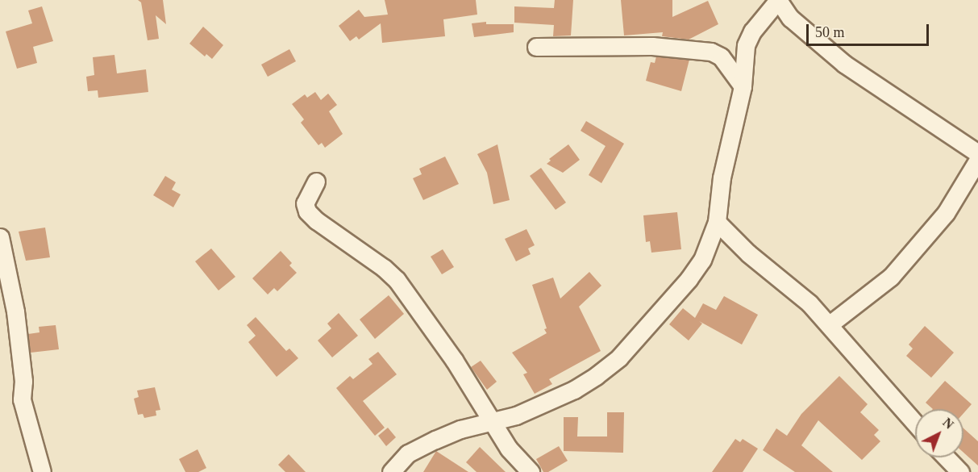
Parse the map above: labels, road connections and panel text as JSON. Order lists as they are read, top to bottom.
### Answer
{
  "scale_bar": "50 m",
  "north": "top right"
}
